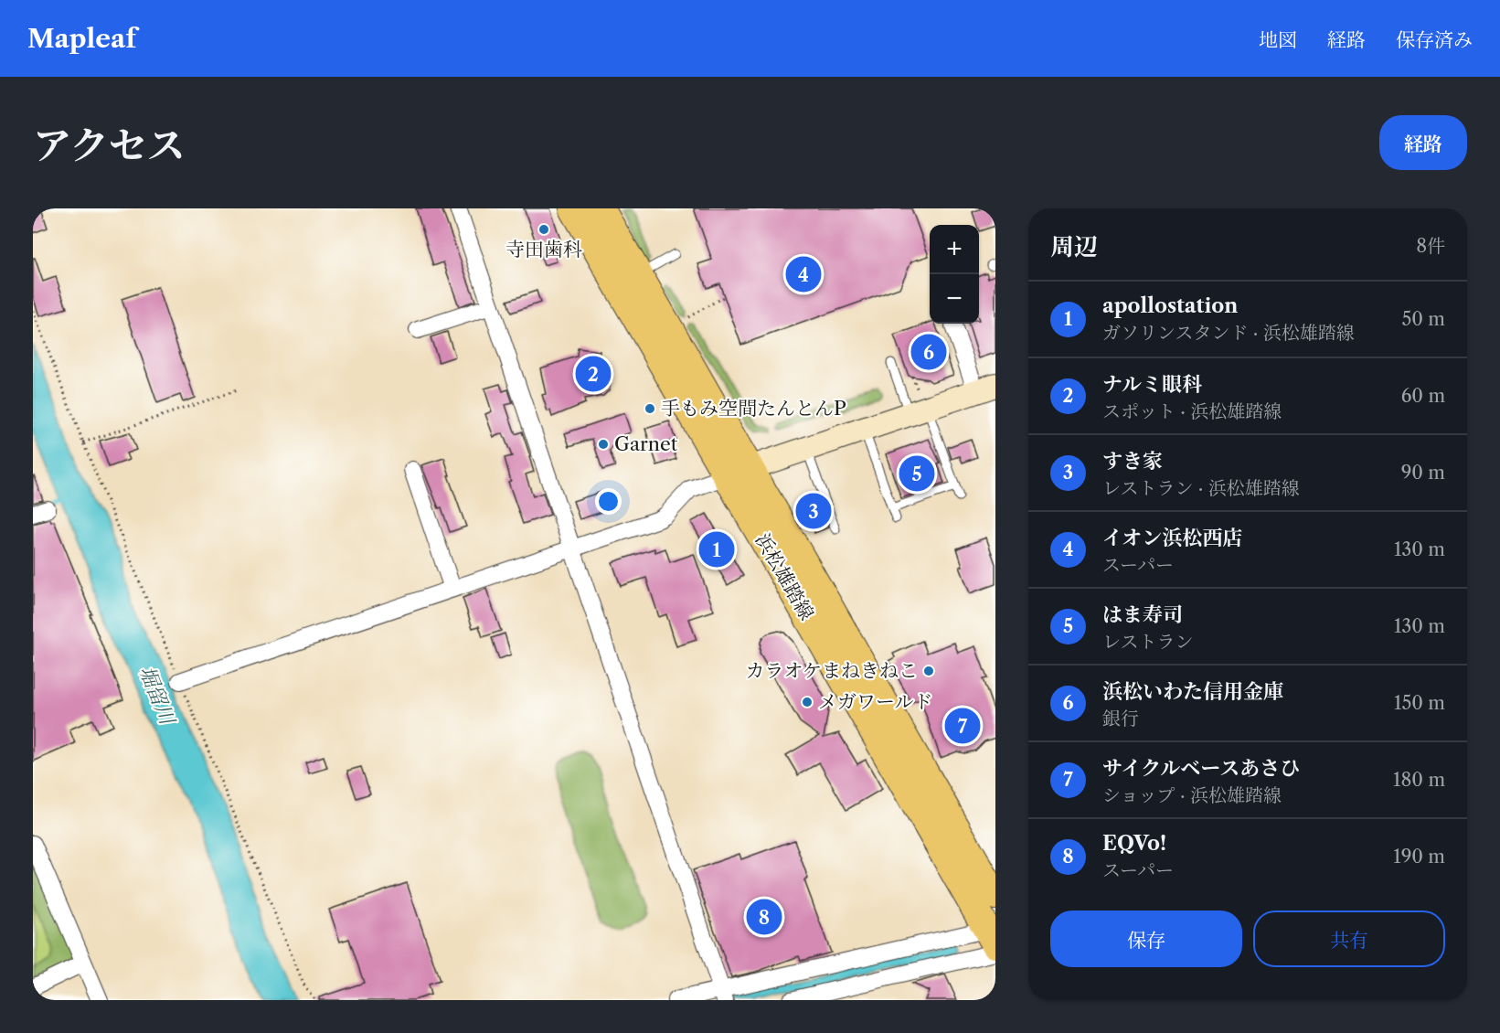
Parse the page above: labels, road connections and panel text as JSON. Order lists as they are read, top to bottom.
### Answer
{
  "streets": {
    "main road": ["浜松雄踏線"]
  },
  "water": ["堀留川"],
  "places": [
    "寺田歯科",
    "手もみ空間たんとんP",
    "Garnet",
    "カラオケまねきねこ",
    "メガワールド"
  ],
  "page": {
    "header": "Mapleaf",
    "nav": ["地図", "経路", "保存済み"],
    "title": "アクセス",
    "buttons": [
      "経路",
      ["保存", "共有"]
    ],
    "heading": ["周辺", "8件"],
    "map_buttons": ["+", "−"],
    "pins": [
      "4",
      "6",
      "2",
      "5",
      "3",
      "1",
      "7",
      "8"
    ],
    "list": [
      {
        "mark": "1",
        "name": "apollostation",
        "note": "ガソリンスタンド · 浜松雄踏線",
        "value": "50 m"
      },
      {
        "mark": "2",
        "name": "ナルミ眼科",
        "note": "スポット · 浜松雄踏線",
        "value": "60 m"
      },
      {
        "mark": "3",
        "name": "すき家",
        "note": "レストラン · 浜松雄踏線",
        "value": "90 m"
      },
      {
        "mark": "4",
        "name": "イオン浜松西店",
        "note": "スーパー",
        "value": "130 m"
      },
      {
        "mark": "5",
        "name": "はま寿司",
        "note": "レストラン",
        "value": "130 m"
      },
      {
        "mark": "6",
        "name": "浜松いわた信用金庫",
        "note": "銀行",
        "value": "150 m"
      },
      {
        "mark": "7",
        "name": "サイクルベースあさひ",
        "note": "ショップ · 浜松雄踏線",
        "value": "180 m"
      },
      {
        "mark": "8",
        "name": "EQVo!",
        "note": "スーパー",
        "value": "190 m"
      }
    ]
  }
}
